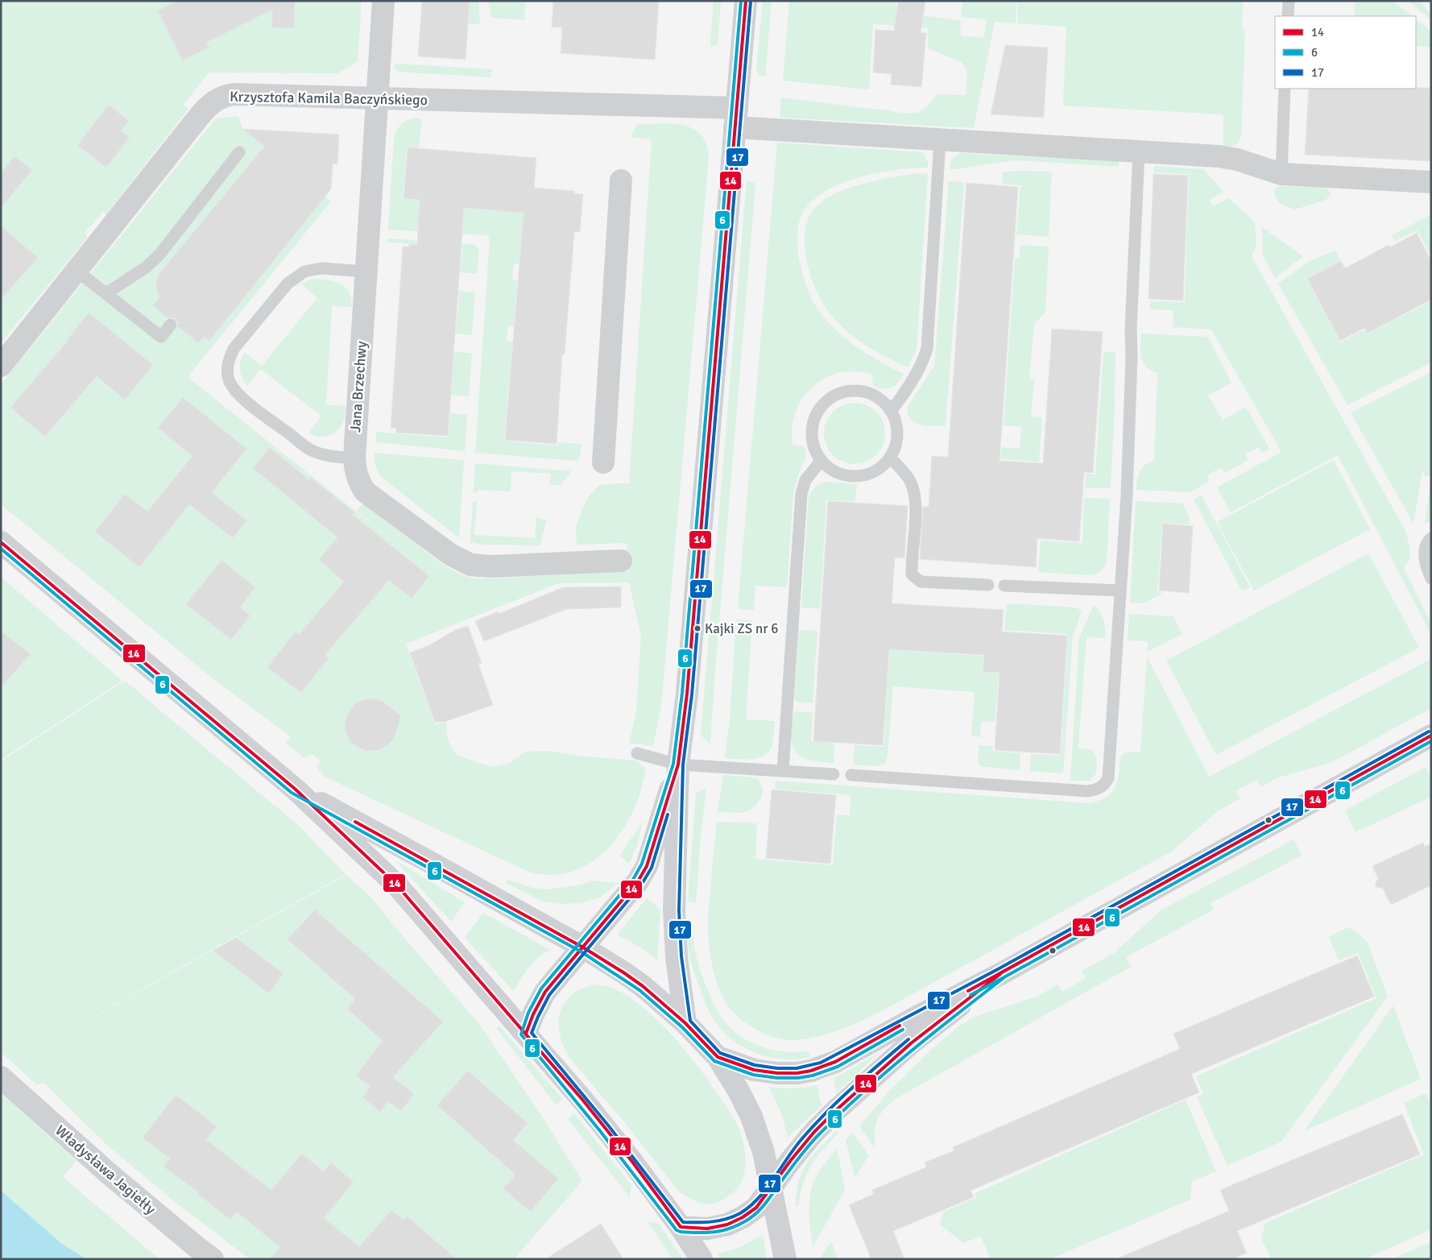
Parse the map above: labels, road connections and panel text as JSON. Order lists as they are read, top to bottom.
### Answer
{
  "streets": {
    "street": ["Krzysztofa Kamila Baczyńskiego", "Jana Brzechwy", "Władysława Jagiełły"]
  },
  "crossings": [
    ["Krzysztofa Kamila Baczyńskiego", "Jana Brzechwy"]
  ],
  "places": ["Kajki ZS nr 6"],
  "lines": ["transit line 14", "transit line 6", "transit line 17"],
  "legend": ["14", "6", "17"]
}
